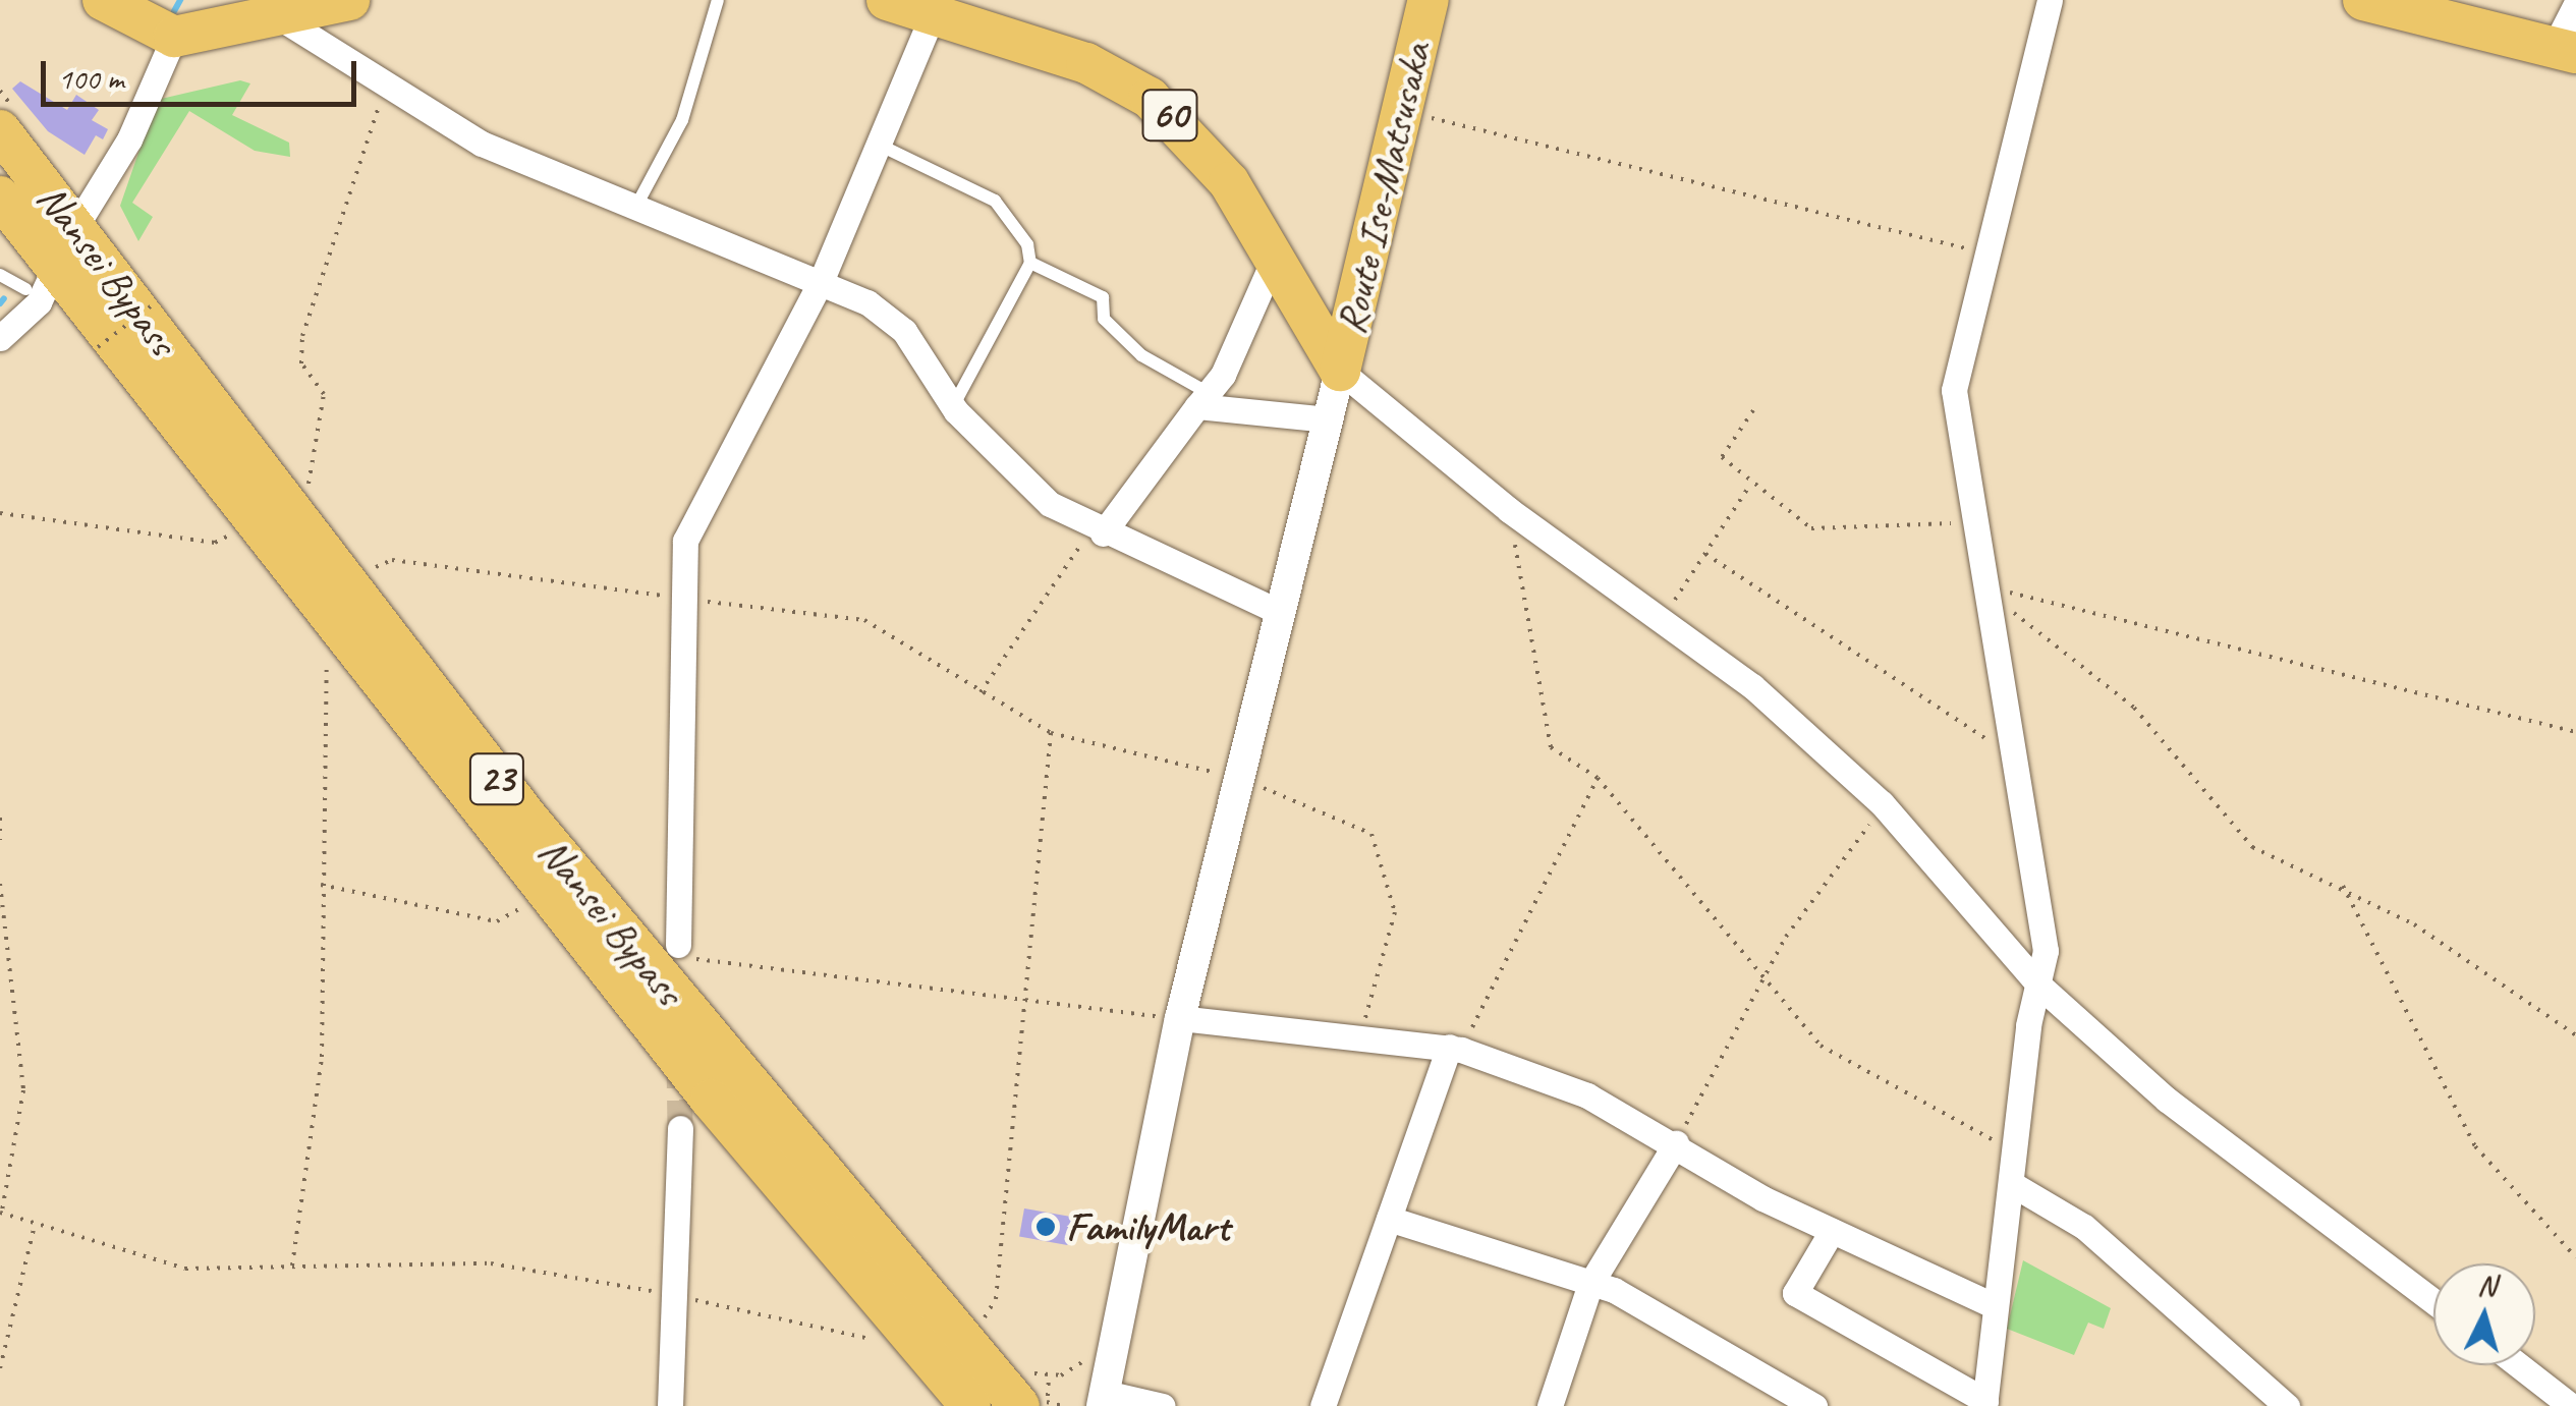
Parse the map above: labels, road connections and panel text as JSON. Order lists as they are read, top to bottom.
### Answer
{
  "streets": {
    "main road": [
      "60",
      "Route Ise-Matsusaka",
      "Nansei Bypass",
      "23"
    ]
  },
  "places": ["FamilyMart"],
  "scale_bar": "100 m",
  "north": "top"
}
